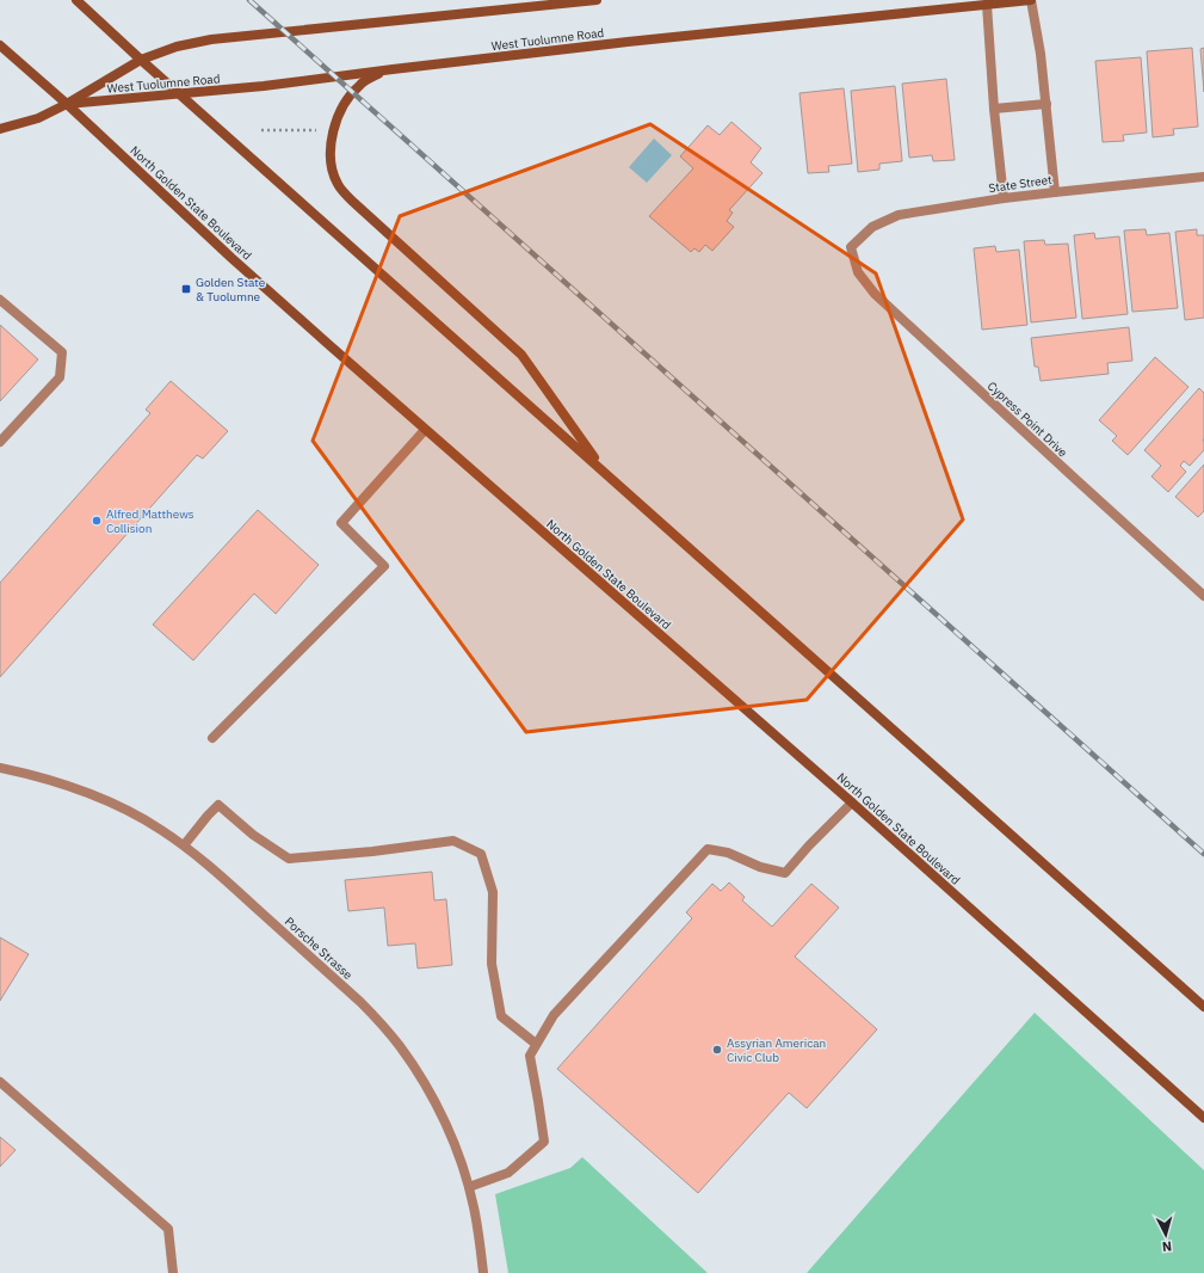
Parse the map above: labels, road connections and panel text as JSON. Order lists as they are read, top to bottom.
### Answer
{
  "streets": {
    "main road": ["West Tuolumne Road", "North Golden State Boulevard"],
    "street": ["State Street", "Cypress Point Drive", "Porsche Strasse"]
  },
  "crossings": [
    ["West Tuolumne Road", "North Golden State Boulevard"],
    ["State Street", "Cypress Point Drive"]
  ],
  "places": {
    "transit": ["Golden State & Tuolumne"],
    "other": ["Alfred Matthews Collision", "Assyrian American Civic Club"]
  },
  "north": "bottom"
}
